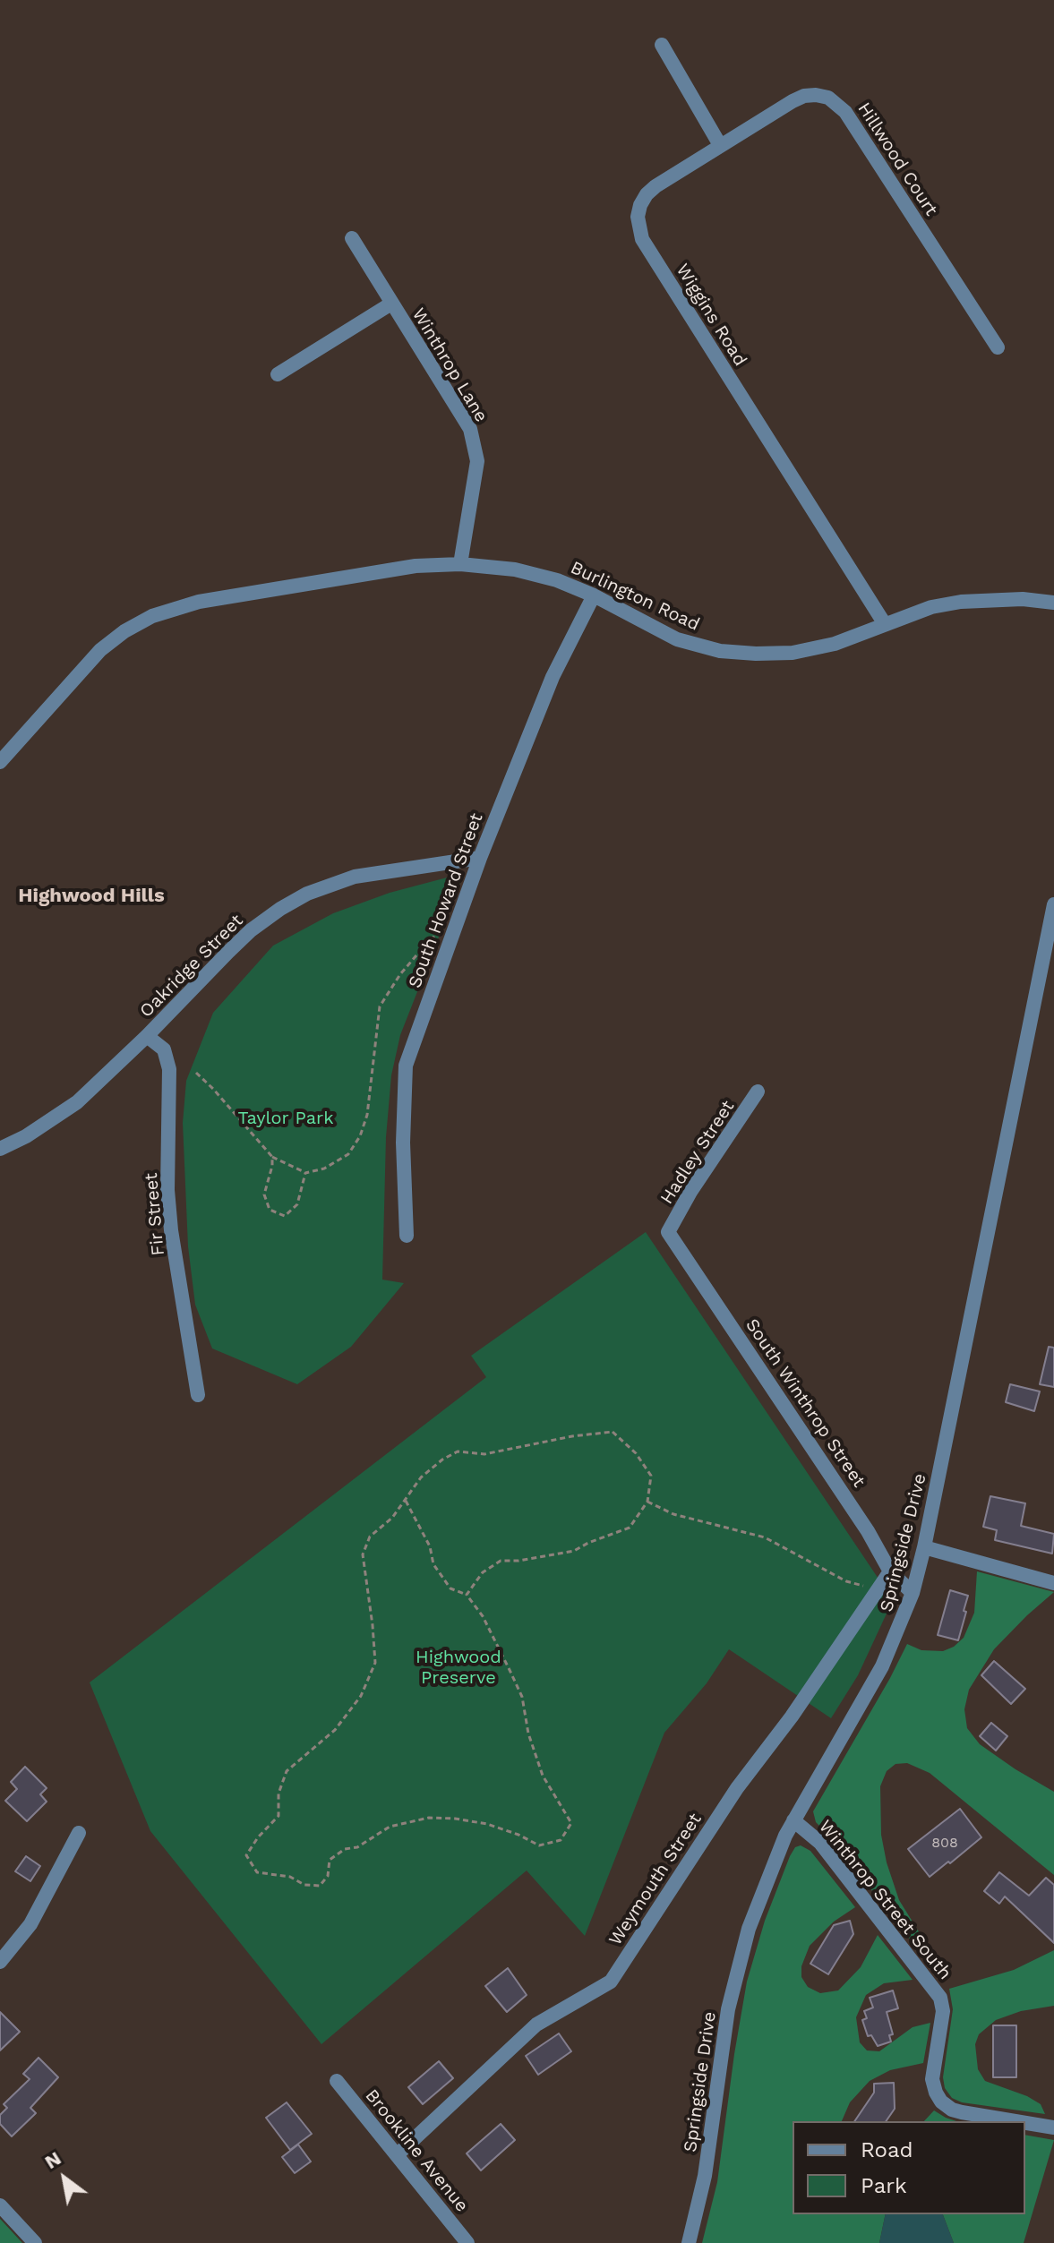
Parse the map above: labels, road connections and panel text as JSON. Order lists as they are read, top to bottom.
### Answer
{
  "streets": {
    "street": [
      "Hillwood Court",
      "Wiggins Road",
      "Winthrop Lane",
      "Burlington Road",
      "South Howard Street",
      "Oakridge Street",
      "Hadley Street",
      "Fir Street",
      "South Winthrop Street",
      "Springside Drive",
      "Weymouth Street",
      "Winthrop Street South",
      "Brookline Avenue"
    ]
  },
  "crossings": [
    ["Hillwood Court", "Wiggins Road"],
    ["Wiggins Road", "Burlington Road"],
    ["Winthrop Lane", "Burlington Road"],
    ["Burlington Road", "South Howard Street"],
    ["South Howard Street", "Oakridge Street"],
    ["Oakridge Street", "Fir Street"],
    ["Hadley Street", "South Winthrop Street"],
    ["South Winthrop Street", "Springside Drive"],
    ["South Winthrop Street", "Weymouth Street"],
    ["Springside Drive", "Winthrop Street South"],
    ["Weymouth Street", "Brookline Avenue"]
  ],
  "districts": ["Highwood Hills"],
  "parks": ["Taylor Park", "Highwood Preserve"],
  "house_numbers": ["808"],
  "legend": ["Road", "Park"],
  "north": "top left"
}
